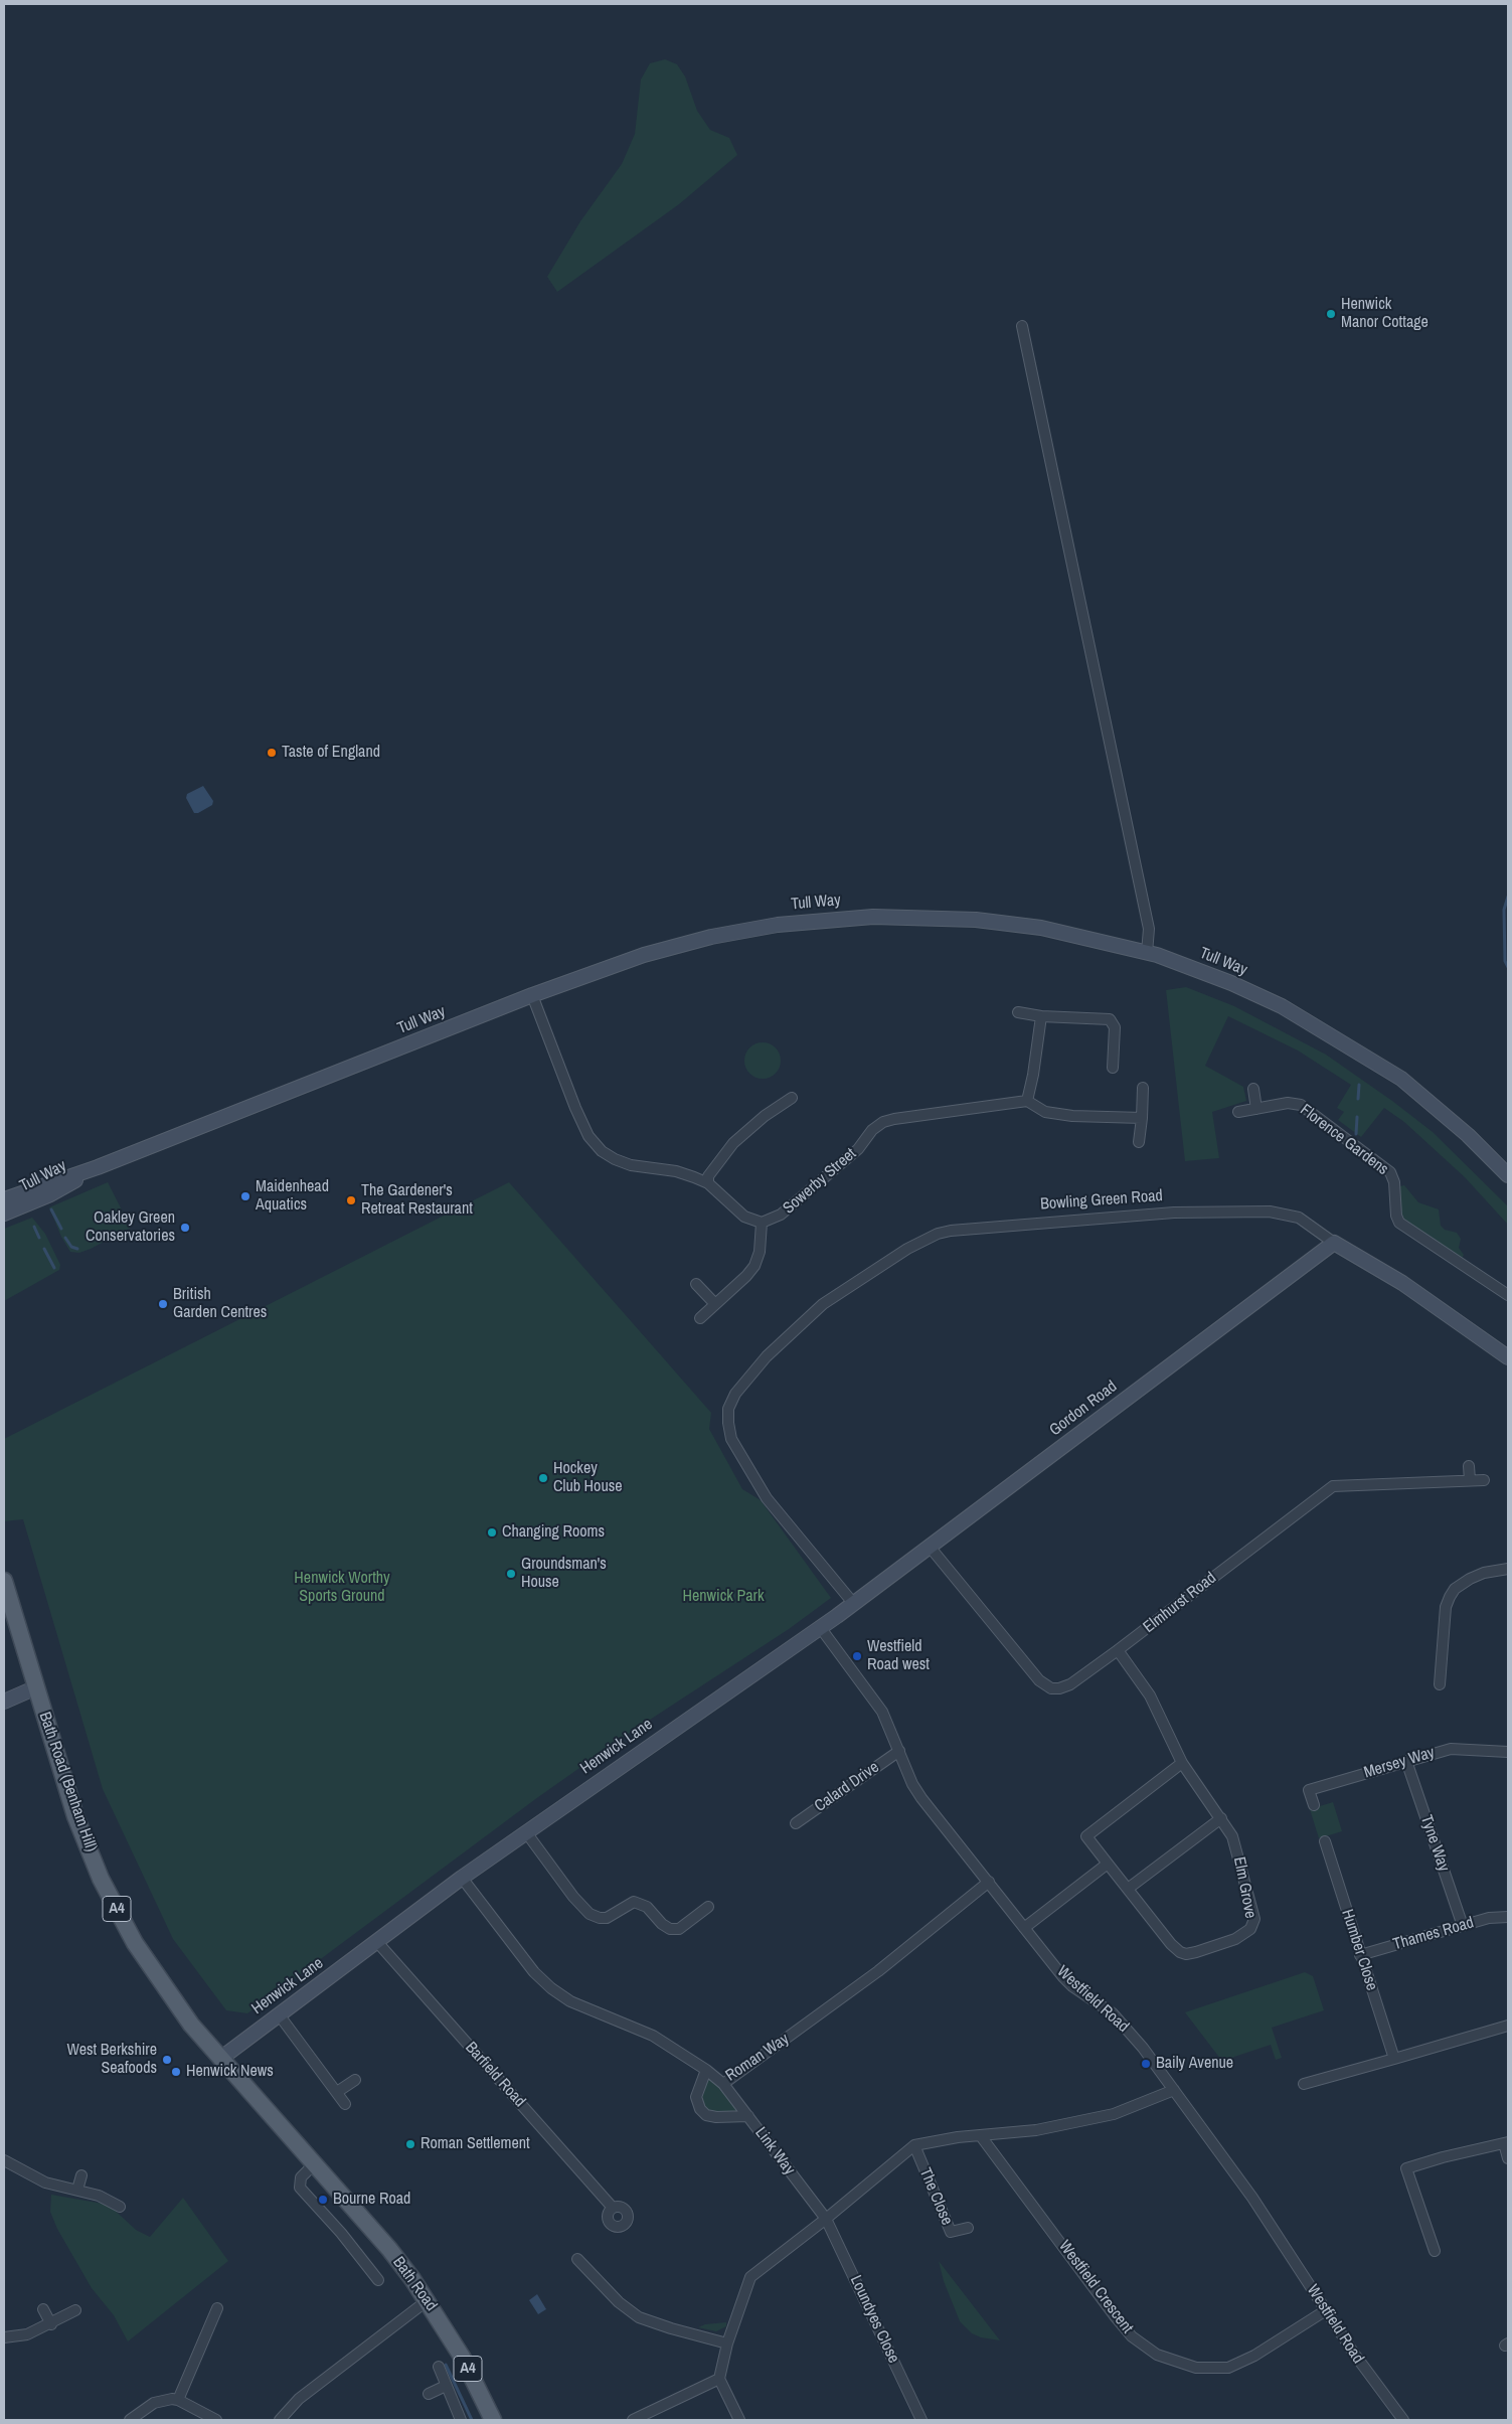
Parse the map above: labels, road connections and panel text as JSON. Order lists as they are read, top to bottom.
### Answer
{
  "streets": {
    "main road": ["Bath Road (Benham Hill)", "A4", "Bath Road"],
    "street": [
      "Tull Way",
      "Florence Gardens",
      "Sowerby Street",
      "Bowling Green Road",
      "Gordon Road",
      "Elmhurst Road",
      "Henwick Lane",
      "Mersey Way",
      "Calard Drive",
      "Tyne Way",
      "Elm Grove",
      "Thames Road",
      "Humber Close",
      "Westfield Road",
      "Roman Way",
      "Barfield Road",
      "Link Way",
      "The Close",
      "Westfield Crescent",
      "Loundyes Close"
    ]
  },
  "crossings": [
    ["Bowling Green Road", "Gordon Road"],
    ["Bowling Green Road", "Henwick Lane"],
    ["Gordon Road", "Elmhurst Road"],
    ["Gordon Road", "Henwick Lane"],
    ["Elmhurst Road", "Elm Grove"],
    ["Henwick Lane", "Westfield Road"],
    ["Henwick Lane", "Roman Way"],
    ["Henwick Lane", "Barfield Road"],
    ["Henwick Lane", "Bath Road"],
    ["Mersey Way", "Tyne Way"],
    ["Bath Road (Benham Hill)", "Bath Road"],
    ["Calard Drive", "Westfield Road"],
    ["Tyne Way", "Thames Road"],
    ["Thames Road", "Humber Close"],
    ["Westfield Road", "Roman Way"],
    ["Westfield Road", "Westfield Crescent"],
    ["Roman Way", "Link Way"],
    ["Link Way", "Loundyes Close"]
  ],
  "parks": ["Henwick Worthy Sports Ground", "Henwick Park"],
  "places": [
    "Henwick Manor Cottage",
    "Taste of England",
    "Maidenhead Aquatics",
    "The Gardener's Retreat Restaurant",
    "Oakley Green Conservatories",
    "British Garden Centres",
    "Hockey Club House",
    "Changing Rooms",
    "Groundsman's House",
    "Westfield Road west",
    "West Berkshire Seafoods",
    "Baily Avenue",
    "Henwick News",
    "Roman Settlement",
    "Bourne Road"
  ]
}
